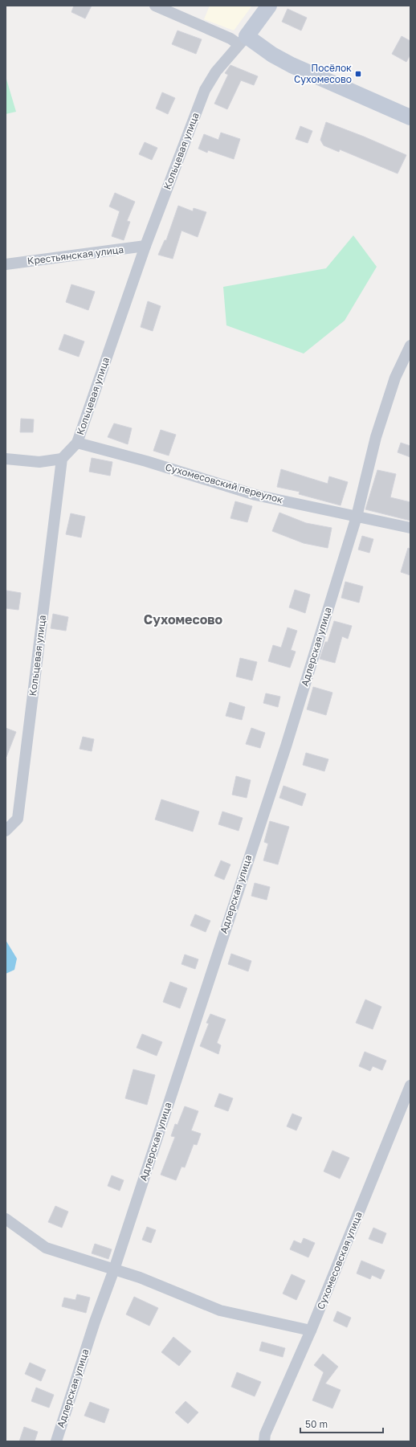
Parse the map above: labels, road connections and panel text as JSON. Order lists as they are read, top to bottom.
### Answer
{
  "streets": {
    "main road": ["Кольцевая улица"],
    "street": [
      "Крестьянская улица",
      "Сухомесовский переулок",
      "Адлерская улица",
      "Сухомесовская улица"
    ]
  },
  "crossings": [
    ["Кольцевая улица", "Крестьянская улица"],
    ["Кольцевая улица", "Сухомесовский переулок"],
    ["Сухомесовский переулок", "Адлерская улица"]
  ],
  "districts": ["Сухомесово"],
  "places": {
    "transit": ["Посёлок Сухомесово"]
  },
  "scale_bar": "50 m"
}
